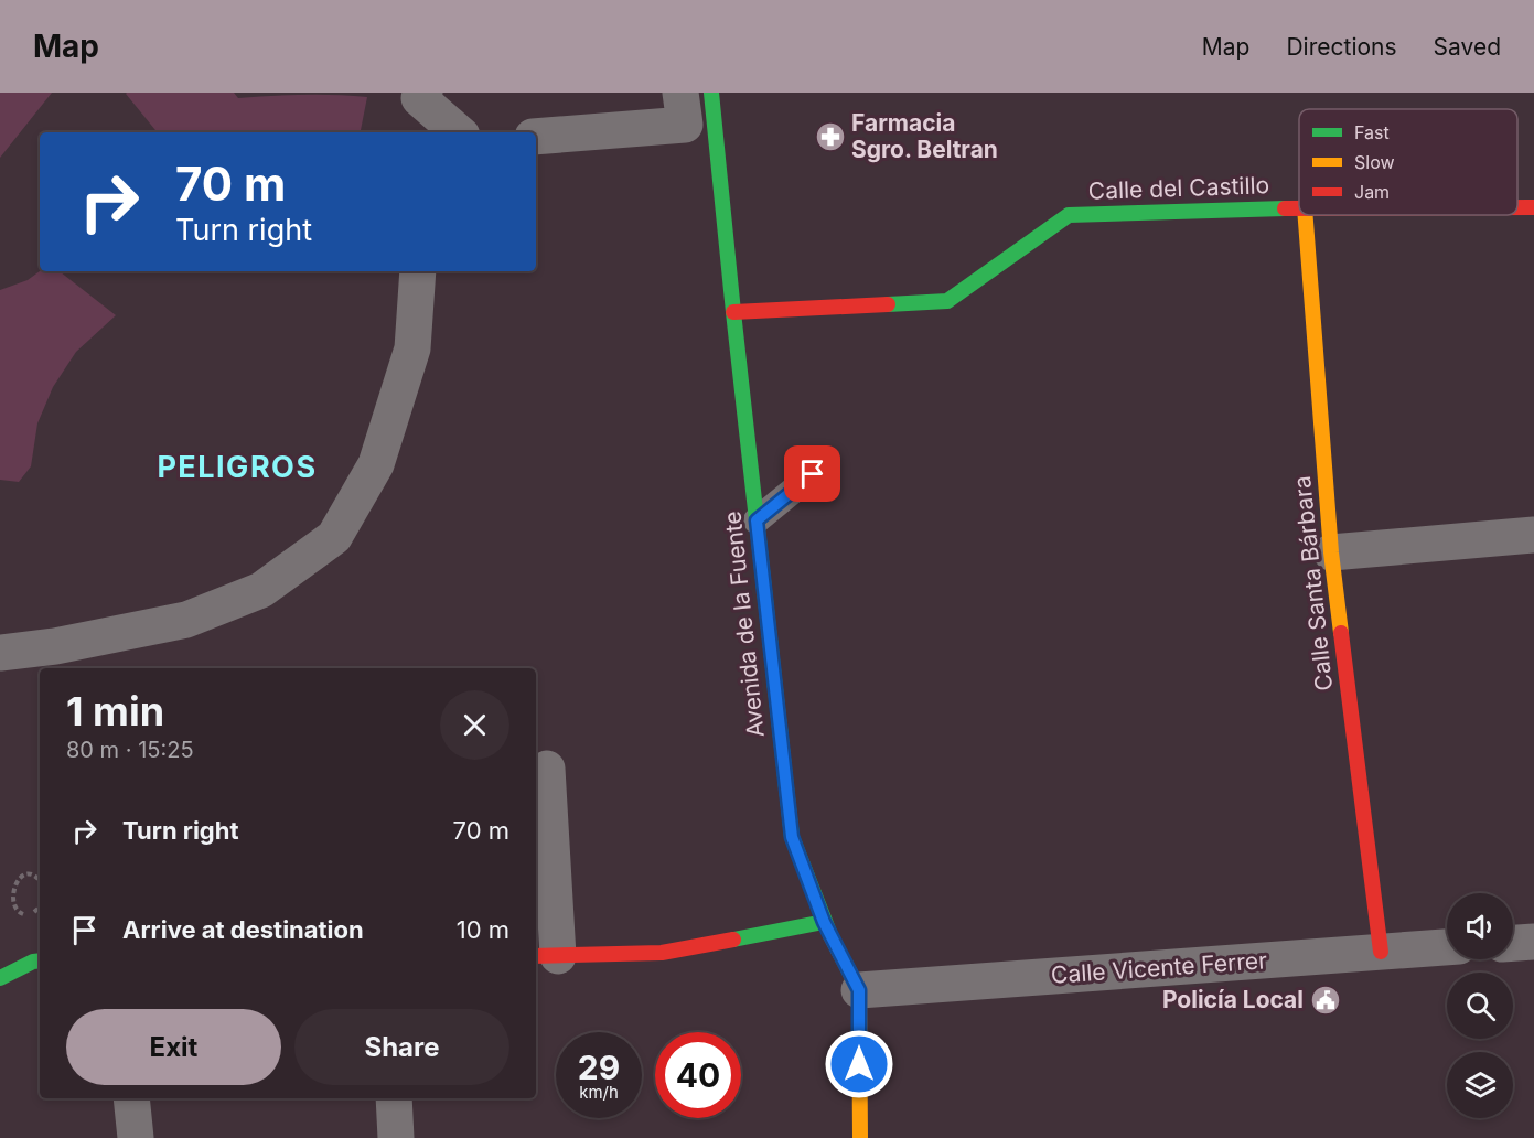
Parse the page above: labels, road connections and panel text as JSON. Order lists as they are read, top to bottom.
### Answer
{
  "streets": {
    "street": [
      "Calle del Castillo",
      "Calle Santa Bárbara",
      "Avenida de la Fuente",
      "Calle Vicente Ferrer"
    ]
  },
  "crossings": [
    ["Calle del Castillo", "Avenida de la Fuente"],
    ["Calle Santa Bárbara", "Calle Vicente Ferrer"],
    ["Avenida de la Fuente", "Calle Vicente Ferrer"]
  ],
  "districts": ["PELIGROS"],
  "places": {
    "pharmacy": ["Farmacia Sgro. Beltran"],
    "public building": ["Policía Local"]
  },
  "legend": ["Fast", "Slow", "Jam"],
  "page": {
    "header": "Map",
    "nav": ["Map", "Directions", "Saved"],
    "turn": ["70 m", "Turn right"],
    "heading": ["1 min", "80 m · 15:25"],
    "list": [
      {
        "name": "Turn right",
        "value": "70 m"
      },
      {
        "name": "Arrive at destination",
        "value": "10 m"
      }
    ],
    "buttons": ["Exit", "Share"],
    "speed": "29 km/h",
    "limit": "40"
  }
}
